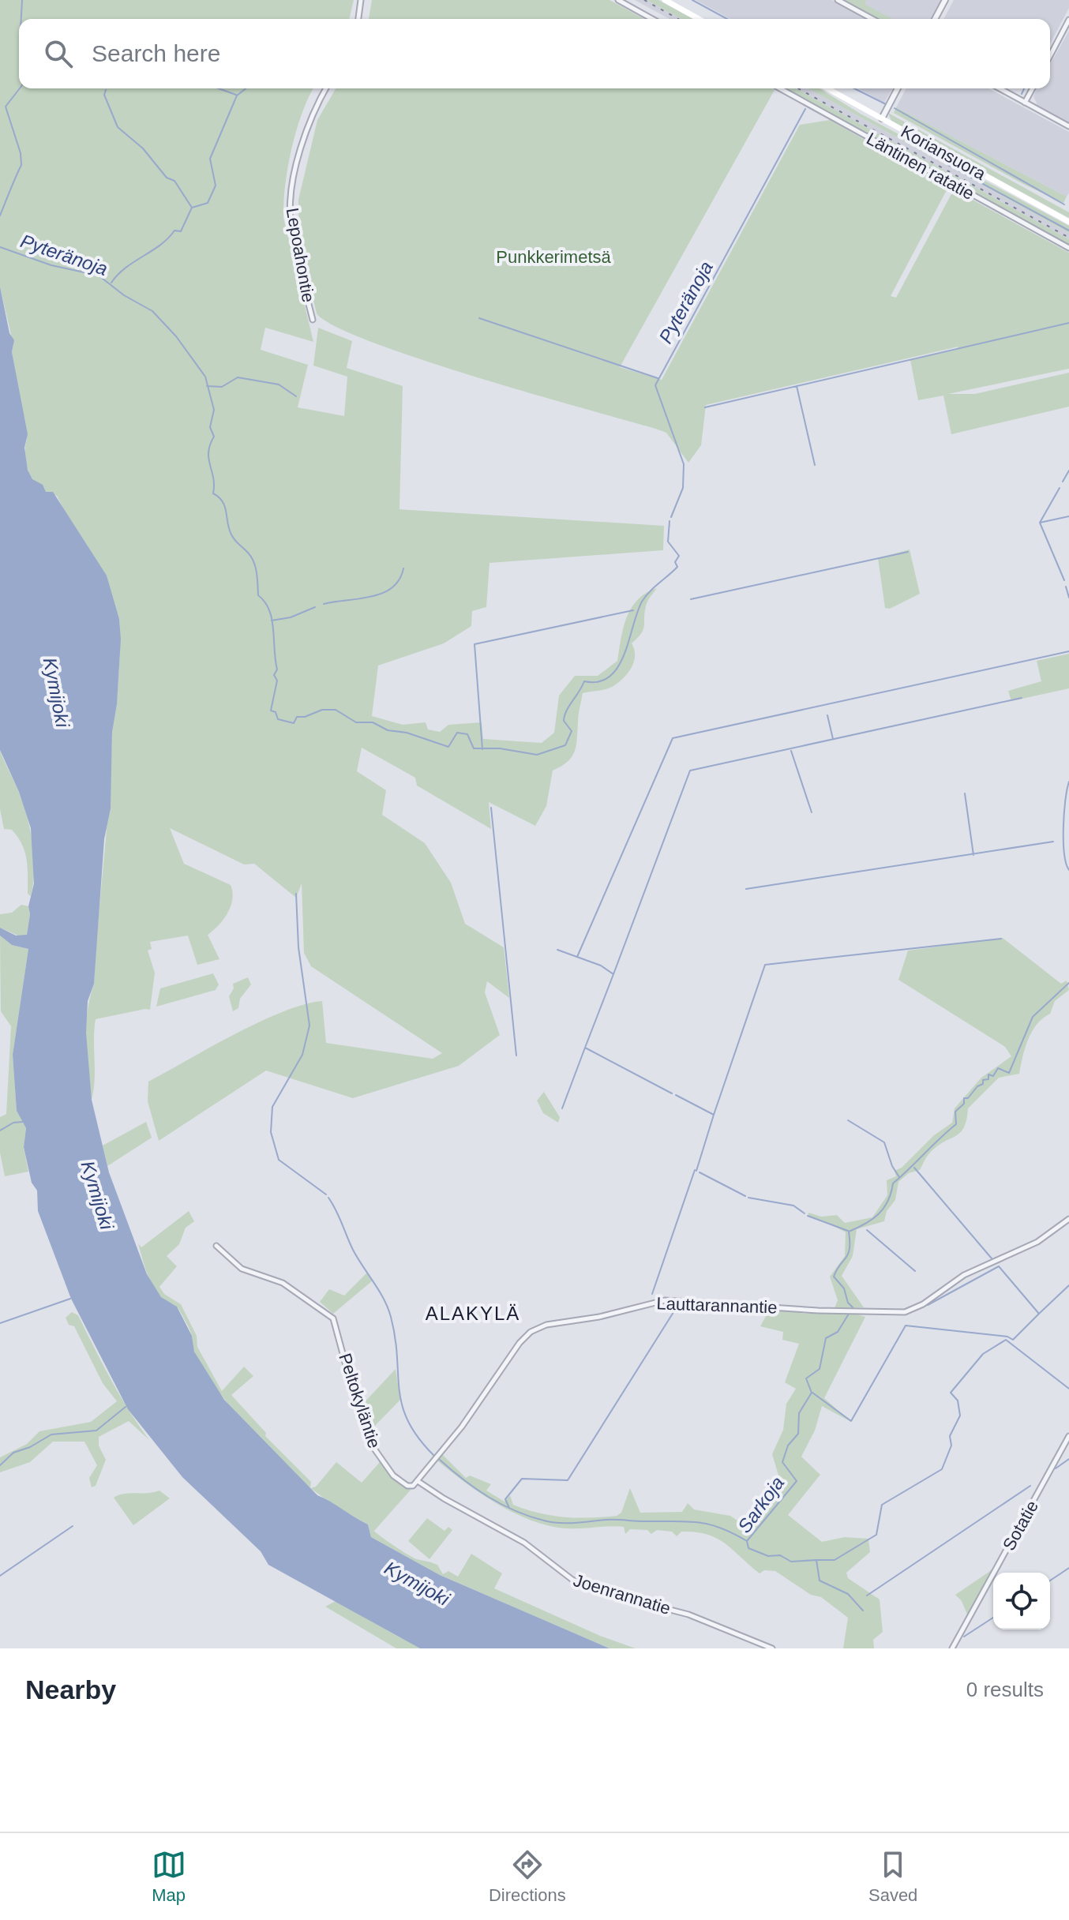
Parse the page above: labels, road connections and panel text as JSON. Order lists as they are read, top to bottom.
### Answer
{
  "streets": {
    "main road": ["Koriansuora"],
    "street": [
      "Läntinen ratatie",
      "Lepoahontie",
      "Lauttarannantie",
      "Peltokyläntie",
      "Sotatie",
      "Joenrannatie"
    ]
  },
  "crossings": [
    ["Lauttarannantie", "Peltokyläntie"],
    ["Lauttarannantie", "Joenrannatie"],
    ["Peltokyläntie", "Joenrannatie"]
  ],
  "districts": ["ALAKYLÄ"],
  "water": ["Pyteränoja", "Kymijoki", "Sarkoja"],
  "parks": ["Punkkerimetsä"],
  "page": {
    "search": "Search here",
    "heading": ["Nearby", "0 results"],
    "nav": ["Map", "Directions", "Saved"]
  }
}
